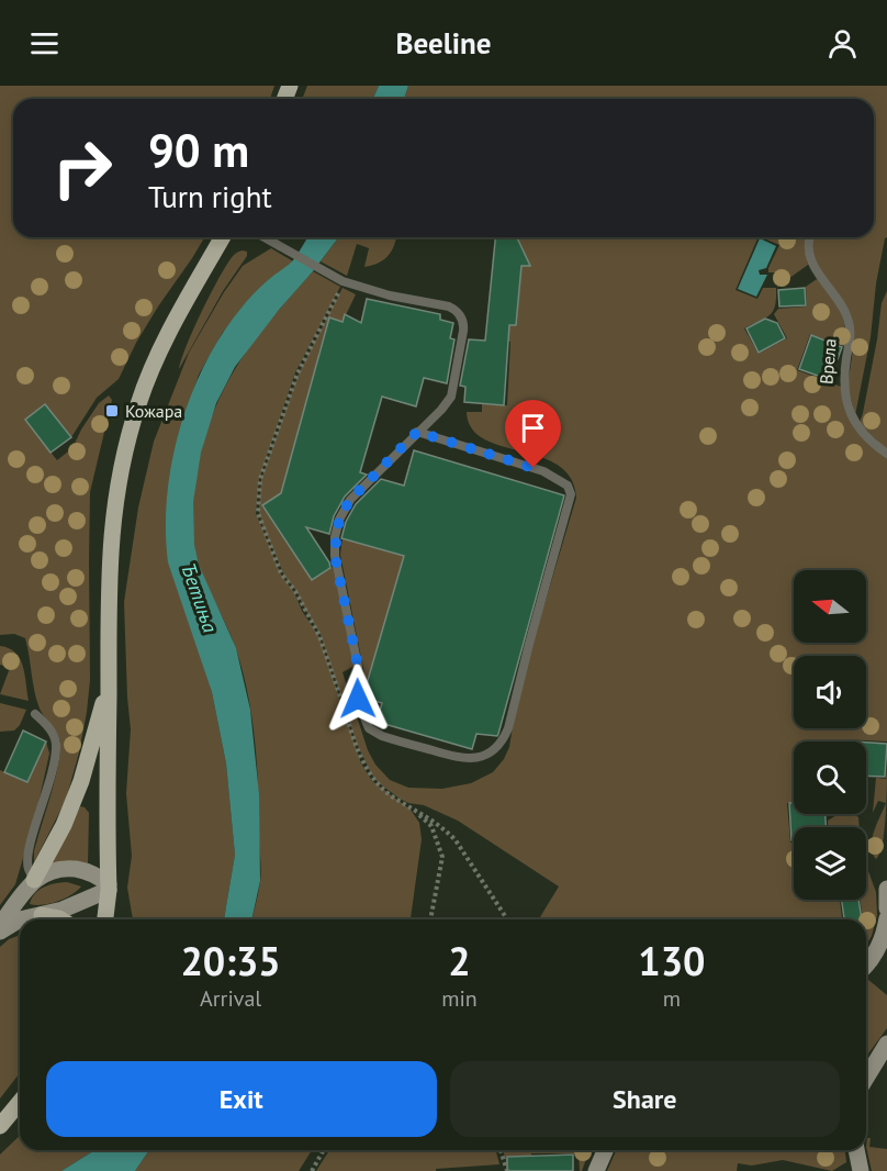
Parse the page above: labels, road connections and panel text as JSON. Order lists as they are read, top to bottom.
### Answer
{
  "streets": {
    "lane": ["Врела"]
  },
  "water": ["Ђетиња"],
  "places": {
    "transit": ["Кожара"]
  },
  "north": "left",
  "page": {
    "header": "Beeline",
    "turn": ["90 m", "Turn right"],
    "eta": [
      "20:35",
      "Arrival",
      "2",
      "min",
      "130",
      "m"
    ],
    "buttons": ["Exit", "Share"]
  }
}
